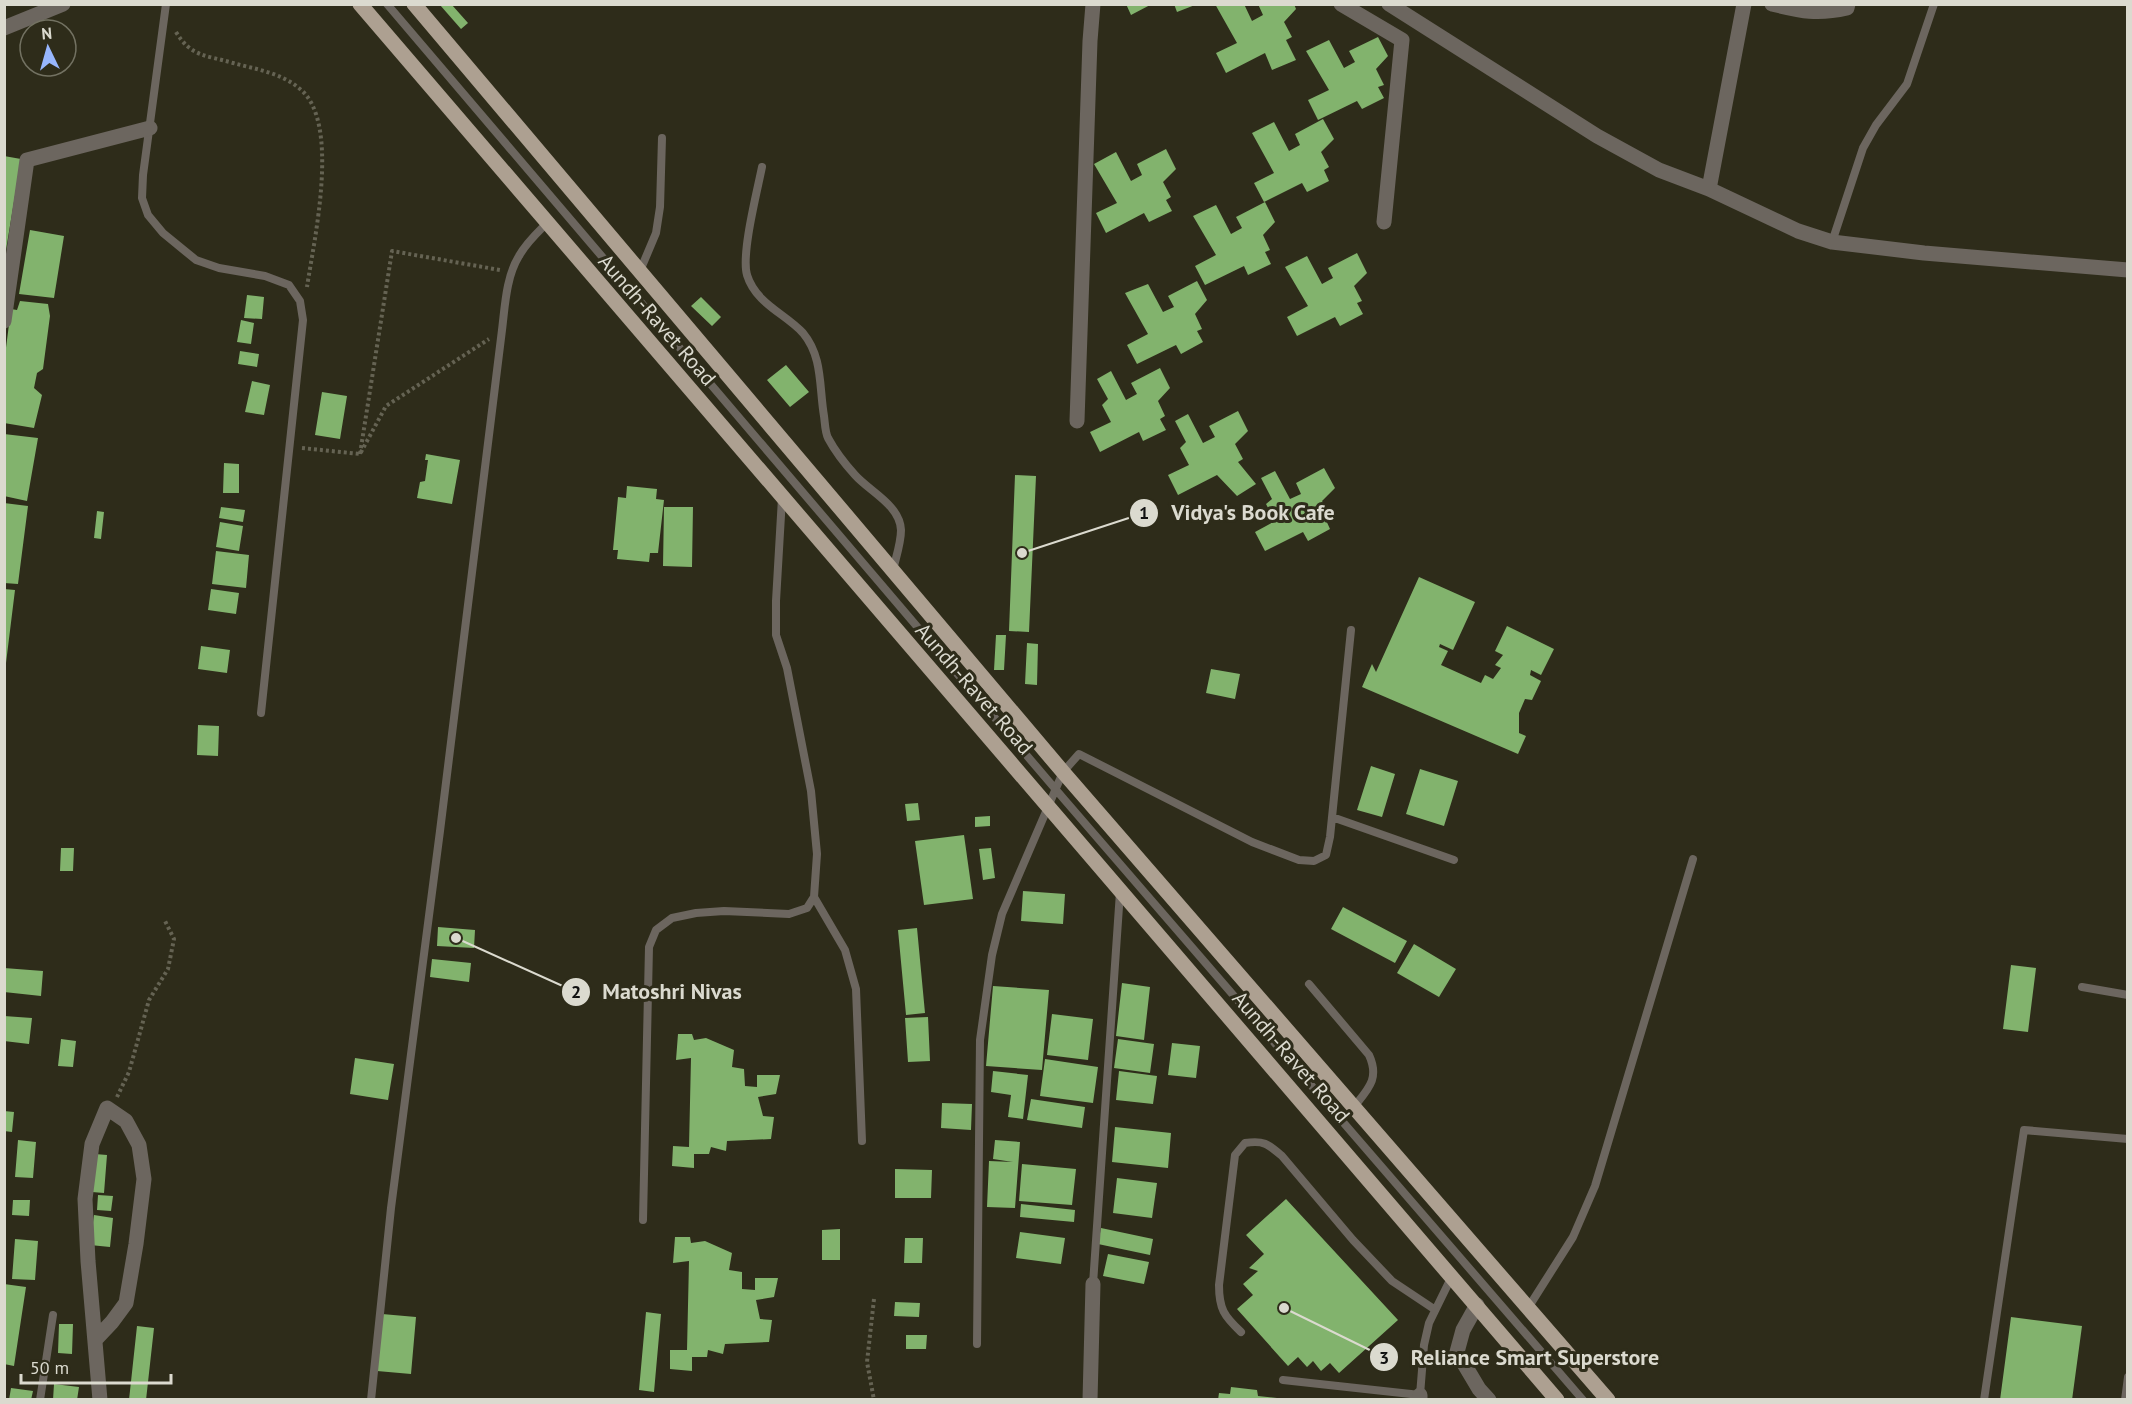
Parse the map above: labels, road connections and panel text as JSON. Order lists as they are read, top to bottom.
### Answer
{
  "streets": {
    "main road": ["Aundh-Ravet Road"]
  },
  "places": ["Vidya's Book Cafe", "Matoshri Nivas", "Reliance Smart Superstore"],
  "scale_bar": "50 m",
  "north": "top"
}
